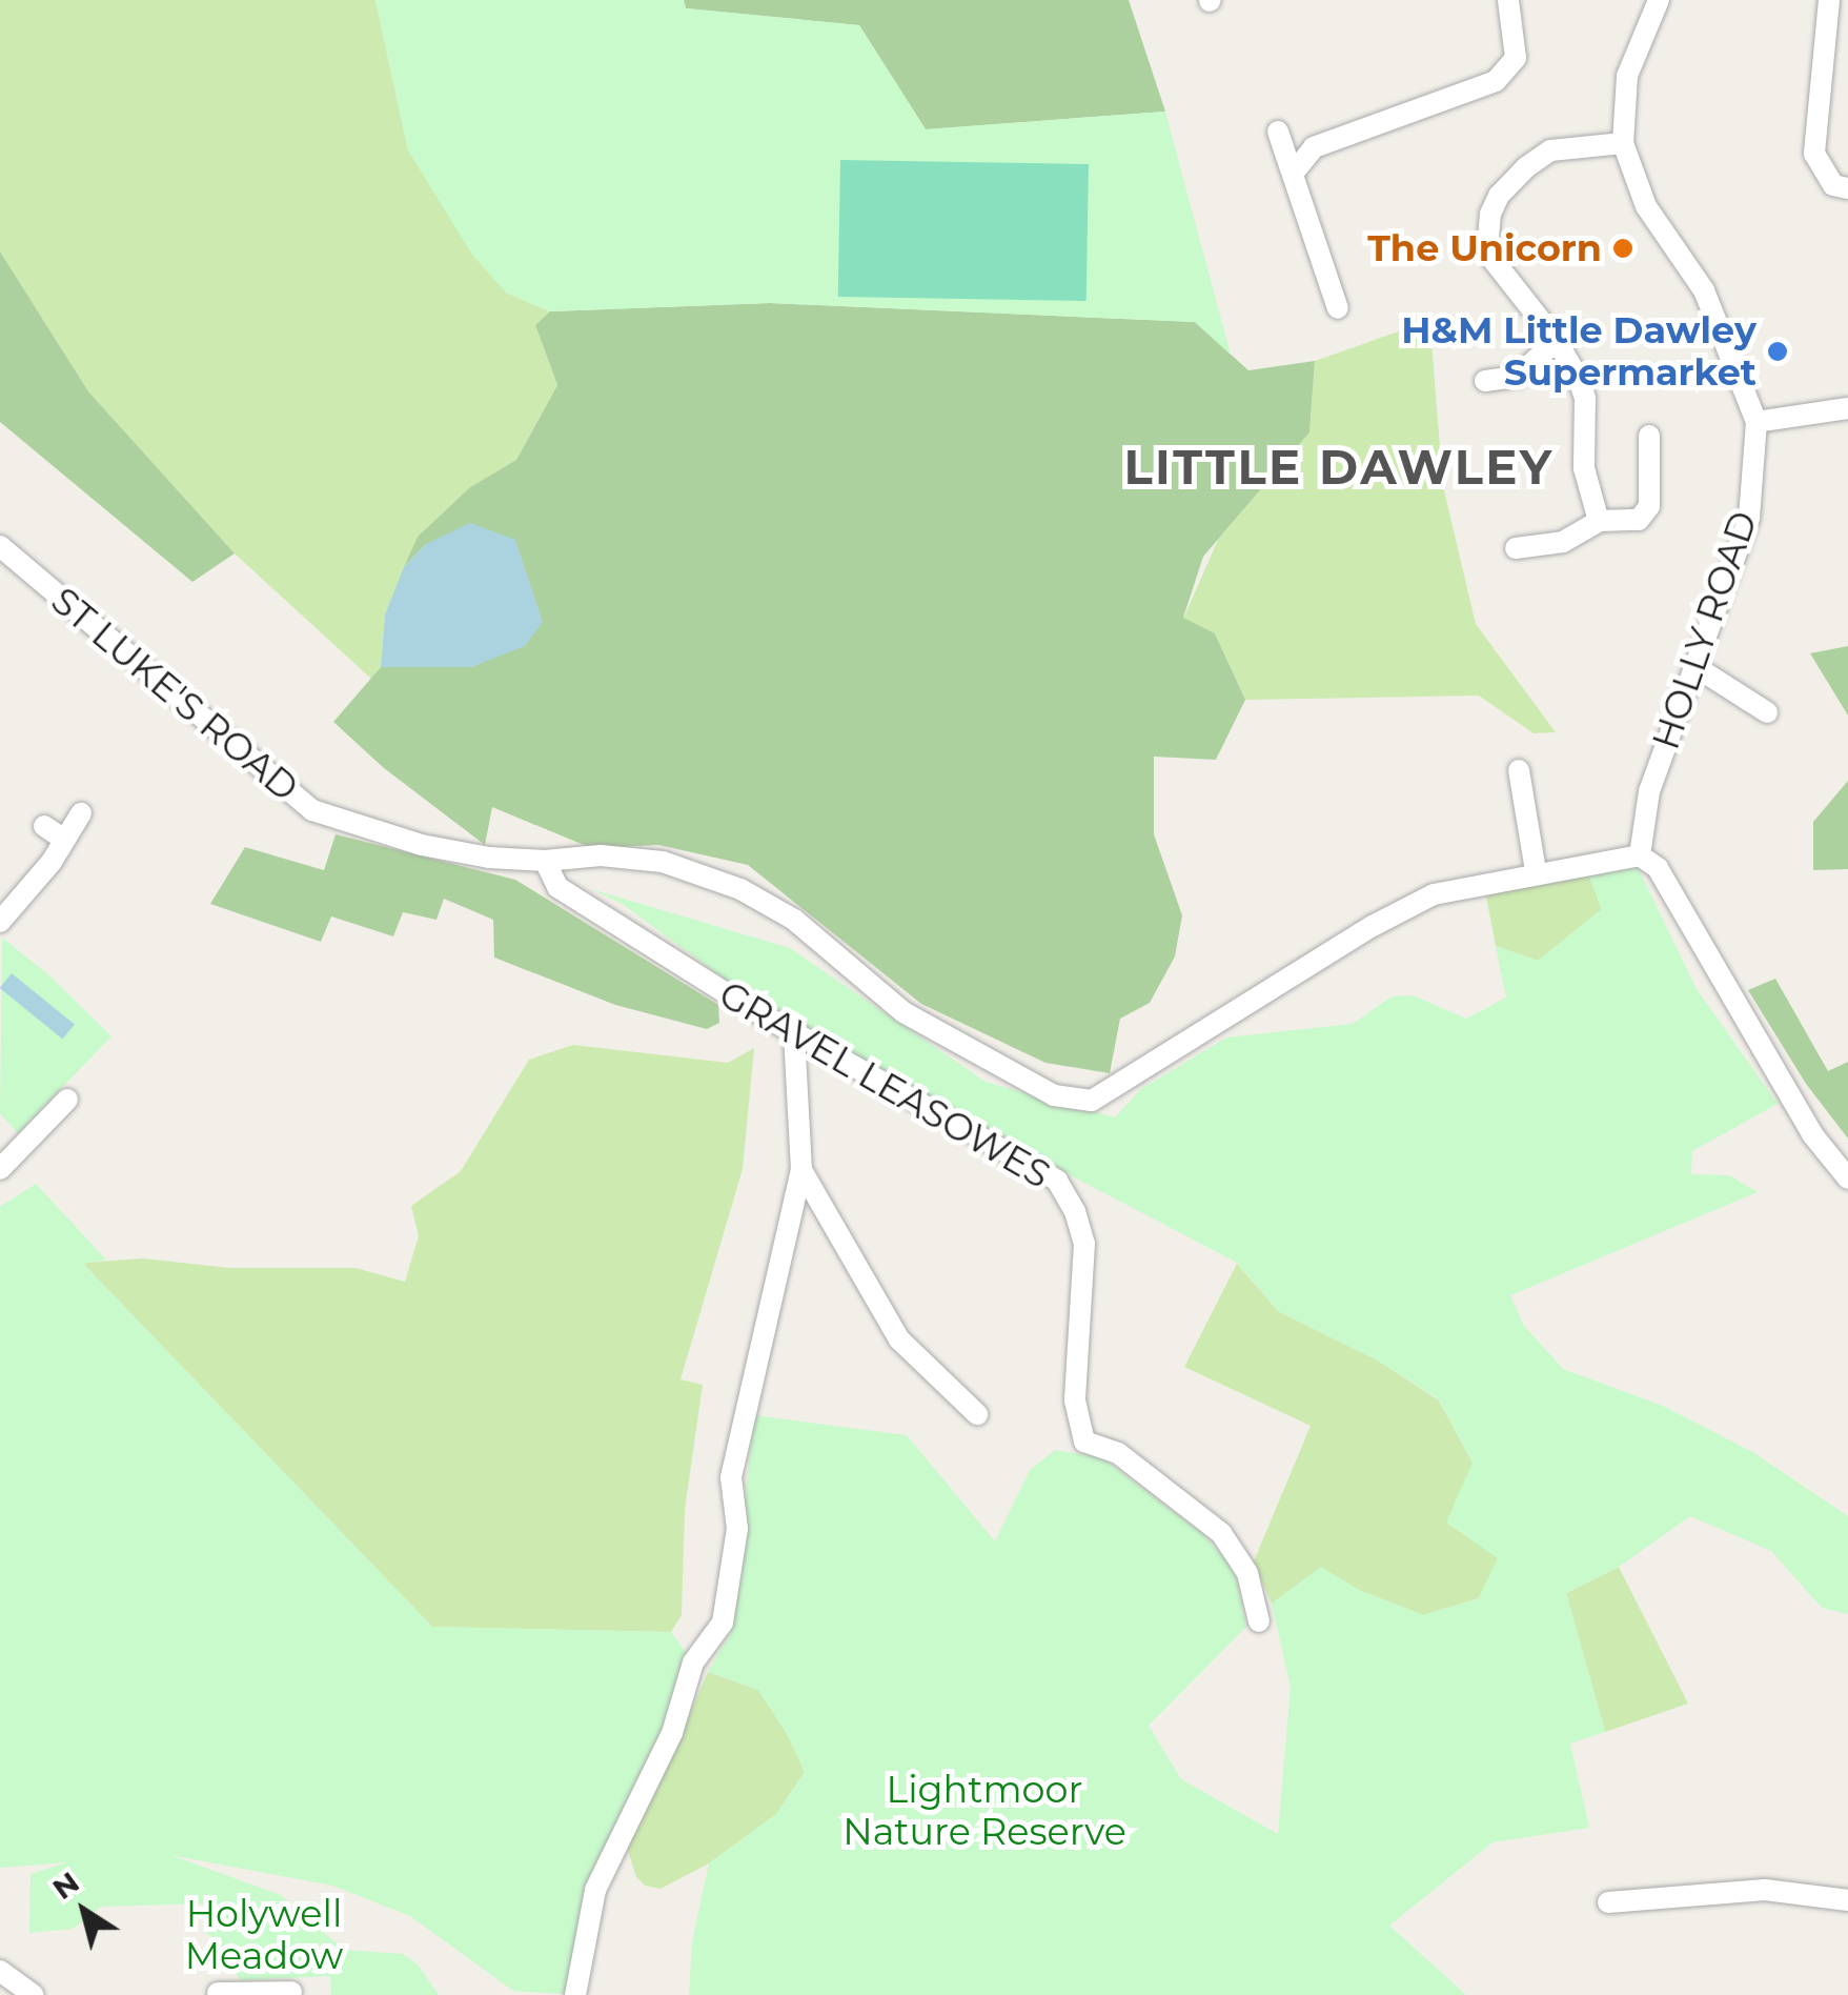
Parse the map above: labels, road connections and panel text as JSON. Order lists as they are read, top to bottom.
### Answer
{
  "streets": {
    "street": ["HOLLY ROAD", "ST LUKE'S ROAD", "GRAVEL LEASOWES"]
  },
  "crossings": [
    ["HOLLY ROAD", "ST LUKE'S ROAD"],
    ["ST LUKE'S ROAD", "GRAVEL LEASOWES"]
  ],
  "districts": ["LITTLE DAWLEY"],
  "parks": ["Lightmoor Nature Reserve", "Holywell Meadow"],
  "places": ["The Unicorn", "H&M Little Dawley Supermarket"],
  "north": "top left"
}
